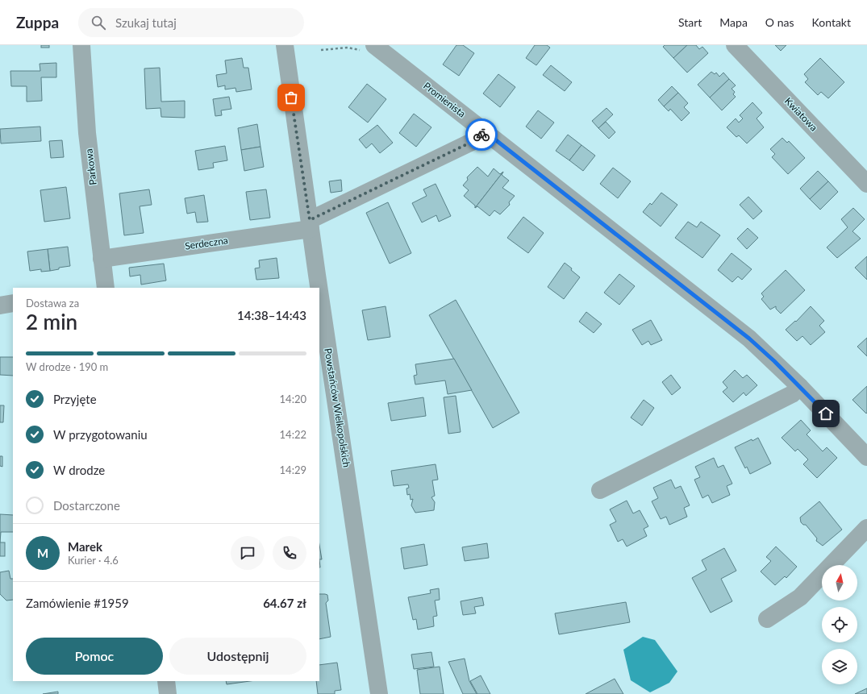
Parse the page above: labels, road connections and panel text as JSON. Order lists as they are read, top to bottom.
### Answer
{
  "streets": {
    "street": [
      "Promienista",
      "Kwiatowa",
      "Parkowa",
      "Serdeczna",
      "Powstańców Wielkopolskich"
    ]
  },
  "crossings": [
    ["Promienista", "Serdeczna"],
    ["Parkowa", "Serdeczna"],
    ["Serdeczna", "Powstańców Wielkopolskich"]
  ],
  "north": "top",
  "page": {
    "header": "Zuppa",
    "search": "Szukaj tutaj",
    "nav": [
      "Start",
      "Mapa",
      "O nas",
      "Kontakt"
    ],
    "heading": ["2 min", "Dostawa za", "14:38–14:43"],
    "panel": [
      "Marek",
      "Kurier · 4.6",
      "Zamówienie #1959",
      "64.67 zł"
    ],
    "bar": "W drodze · 190 m",
    "list": [
      ["Przyjęte", "14:20"],
      ["W przygotowaniu", "14:22"],
      ["W drodze", "14:29"],
      "Dostarczone"
    ],
    "round": "M",
    "buttons": ["Pomoc", "Udostępnij"]
  }
}
